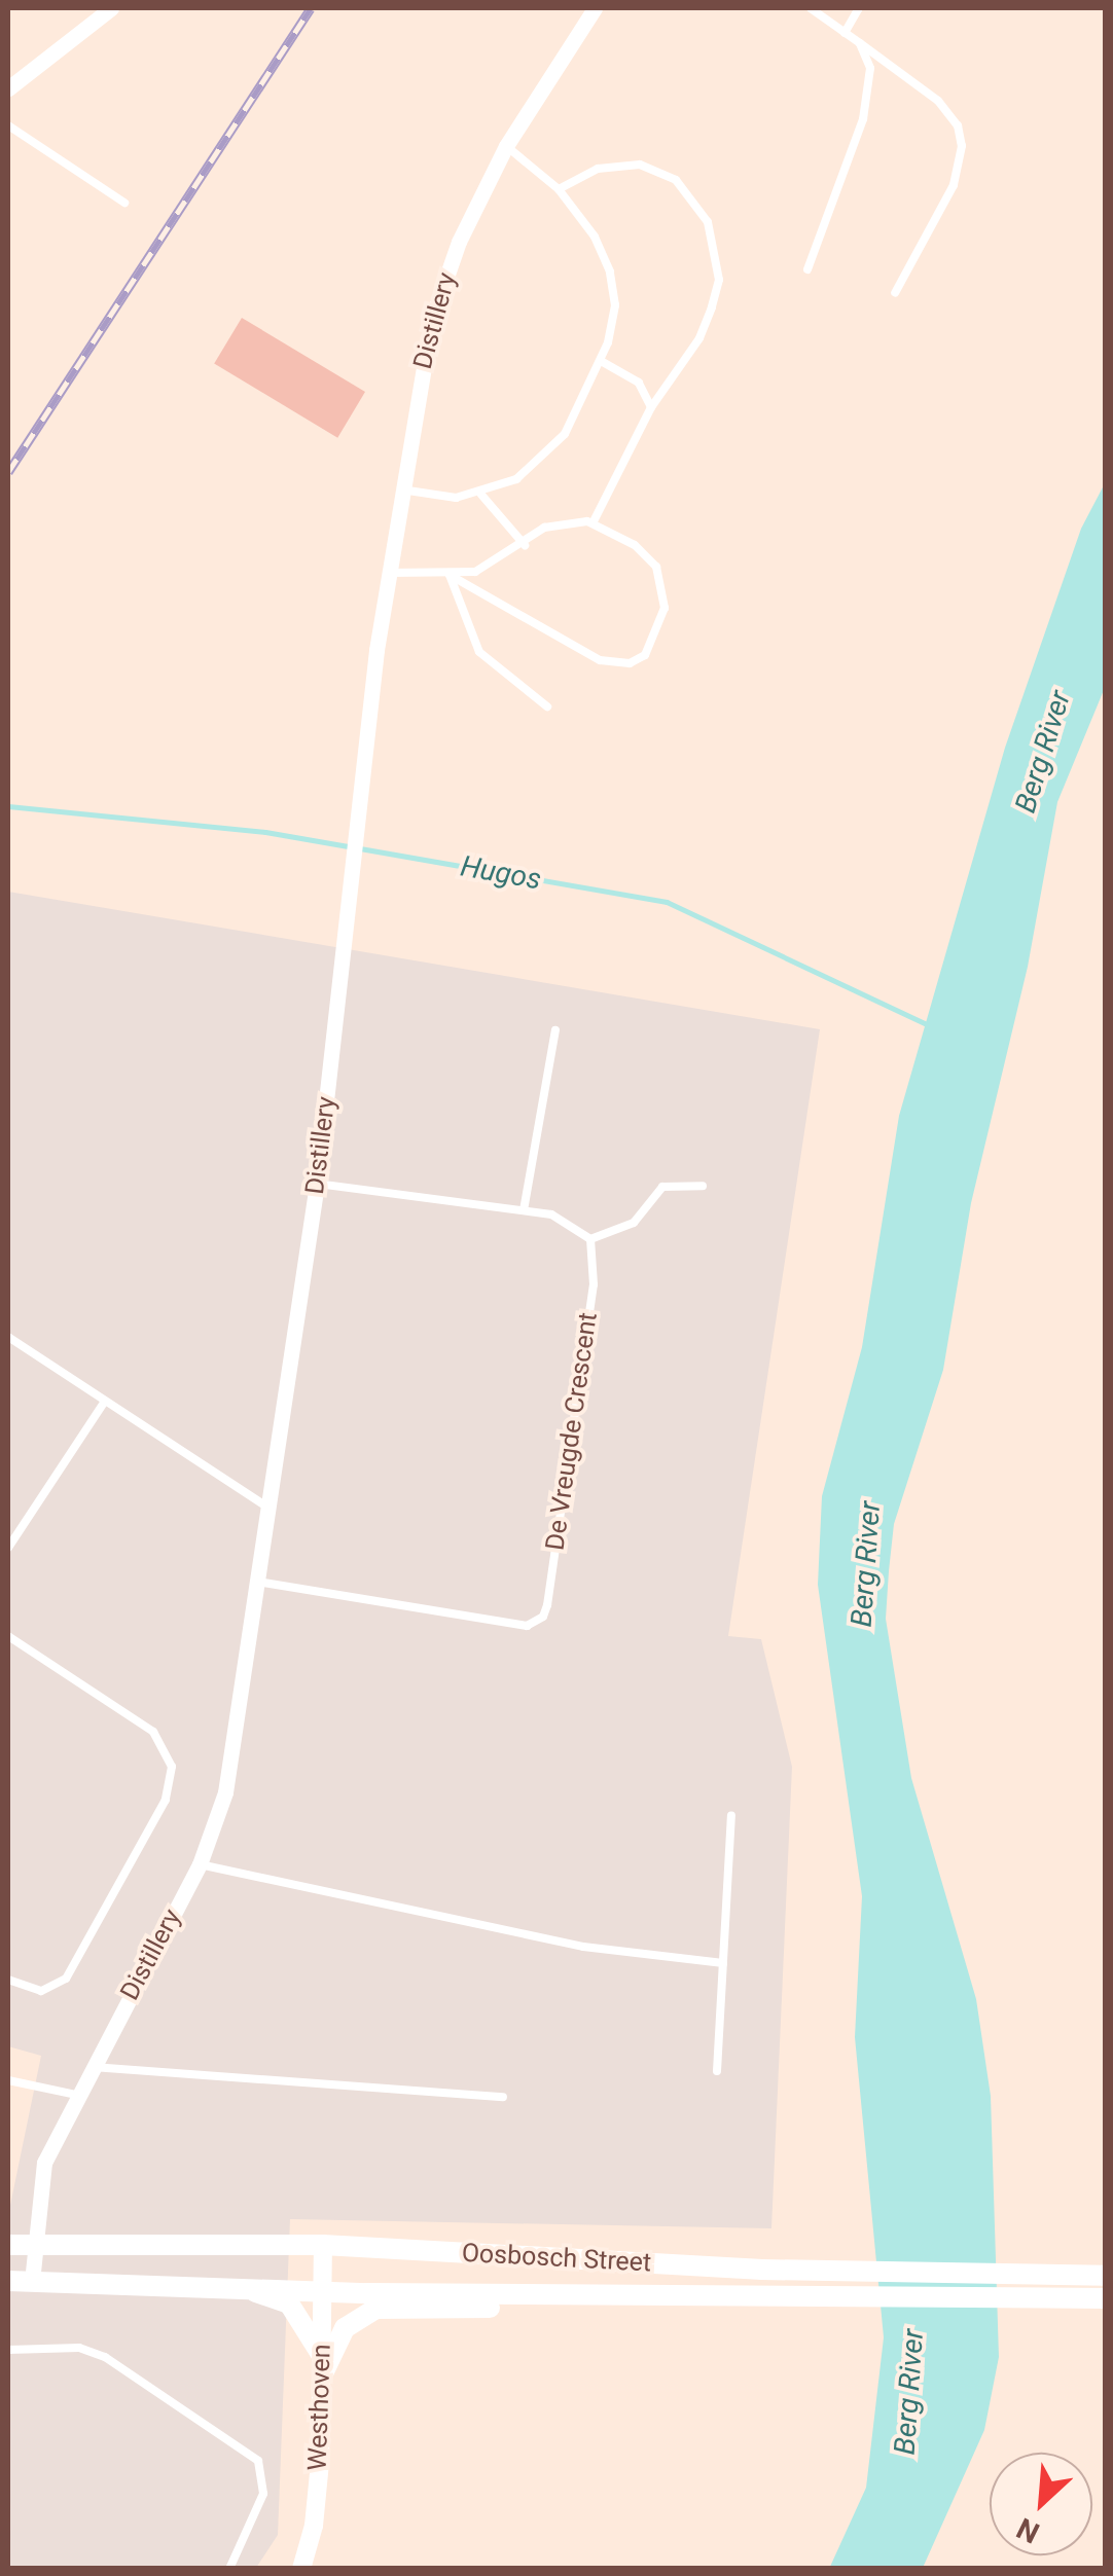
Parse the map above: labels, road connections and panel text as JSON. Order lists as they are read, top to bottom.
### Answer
{
  "streets": {
    "main road": ["Oosbosch Street"],
    "street": ["Distillery", "Westhoven"],
    "lane": ["De Vreugde Crescent"]
  },
  "crossings": [
    ["Distillery", "De Vreugde Crescent"],
    ["Distillery", "Oosbosch Street"],
    ["Oosbosch Street", "Westhoven"]
  ],
  "water": ["Berg River", "Hugos"],
  "north": "bottom left"
}
